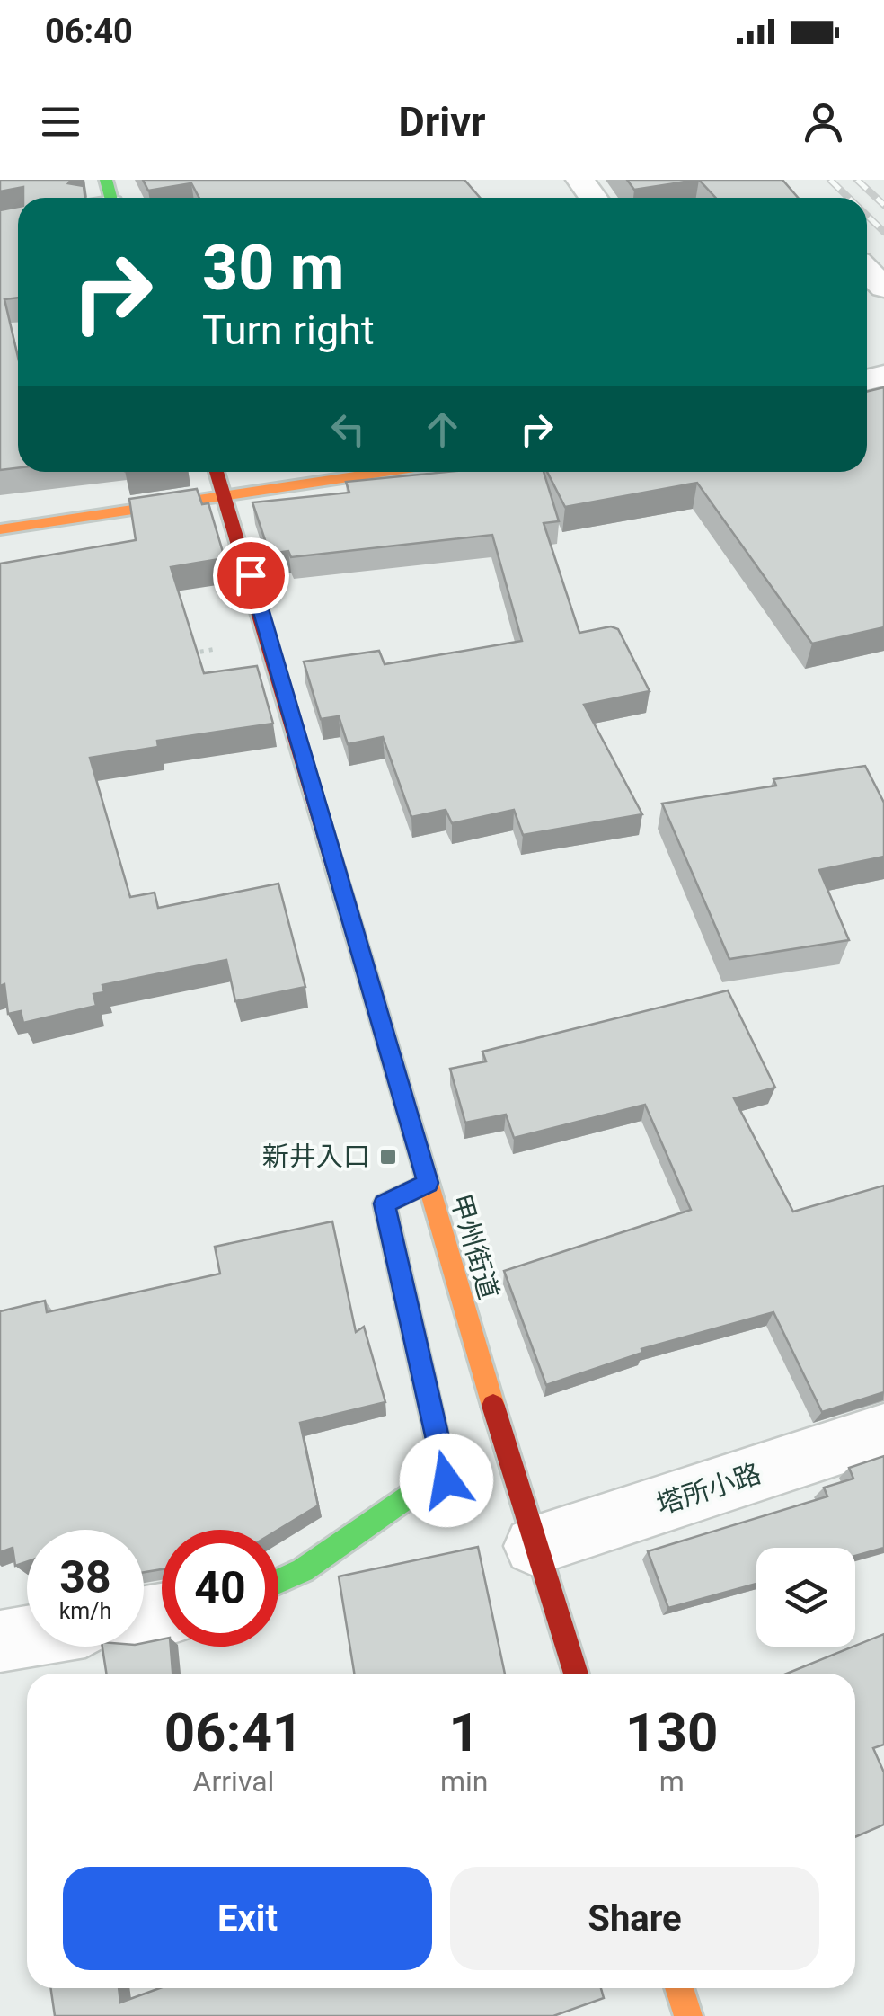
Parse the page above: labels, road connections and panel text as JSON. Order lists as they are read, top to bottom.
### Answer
{
  "streets": {
    "main road": ["甲州街道"],
    "street": ["塔所小路"]
  },
  "crossings": [
    ["甲州街道", "塔所小路"]
  ],
  "places": {
    "transit": ["新井入口"]
  },
  "page": {
    "status": "06:40",
    "header": "Drivr",
    "turn": ["30 m", "Turn right"],
    "speed": "38 km/h",
    "limit": "40",
    "eta": [
      "06:41",
      "Arrival",
      "1",
      "min",
      "130",
      "m"
    ],
    "buttons": ["Exit", "Share"]
  }
}
